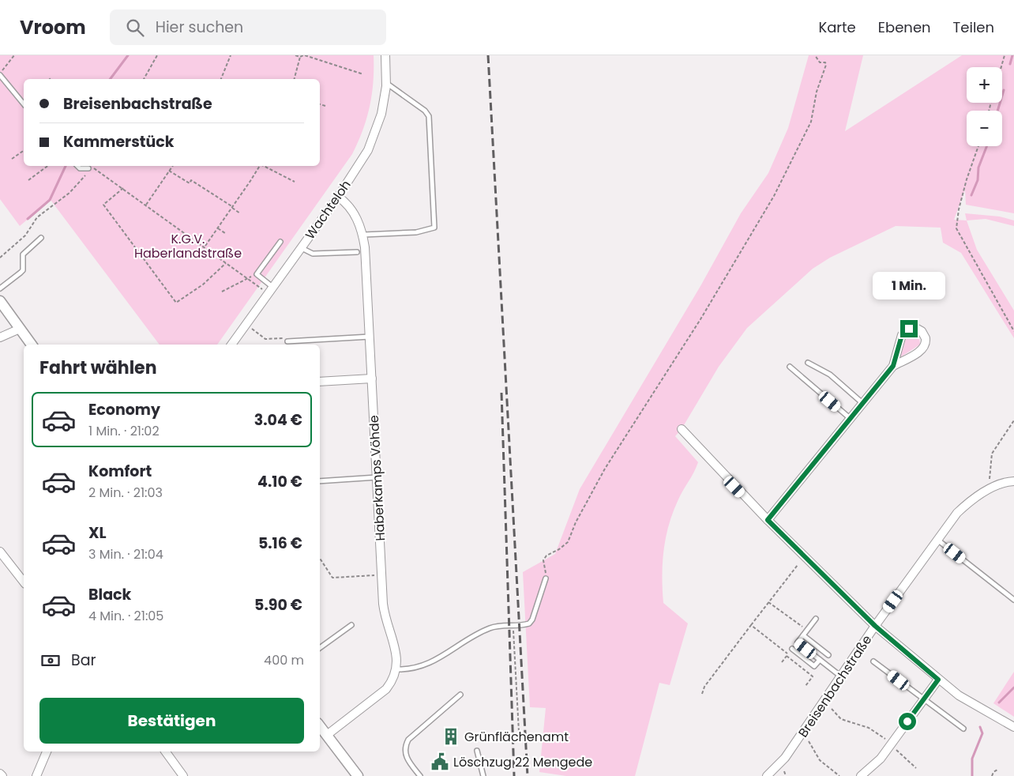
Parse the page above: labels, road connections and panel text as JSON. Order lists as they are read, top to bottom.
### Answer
{
  "streets": {
    "street": ["Wachteloh", "Haberkamps Vöhde", "Breisenbachstraße"]
  },
  "crossings": [
    ["Wachteloh", "Haberkamps Vöhde"]
  ],
  "parks": ["K.G.V. Haberlandstraße"],
  "places": {
    "building": ["Grünflächenamt"],
    "public building": ["Löschzug 22 Mengede"]
  },
  "page": {
    "header": "Vroom",
    "search": "Hier suchen",
    "nav": ["Karte", "Ebenen", "Teilen"],
    "map_buttons": ["+", "−"],
    "banner": ["Breisenbachstraße", "Kammerstück"],
    "bubble": "1 Min.",
    "heading": "Fahrt wählen",
    "list": [
      {
        "name": "Economy",
        "note": "1 Min. · 21:02",
        "value": "3.04 €"
      },
      {
        "name": "Komfort",
        "note": "2 Min. · 21:03",
        "value": "4.10 €"
      },
      {
        "name": "XL",
        "note": "3 Min. · 21:04",
        "value": "5.16 €"
      },
      {
        "name": "Black",
        "note": "4 Min. · 21:05",
        "value": "5.90 €"
      }
    ],
    "pay": ["Bar", "400 m"],
    "buttons": "Bestätigen"
  }
}
